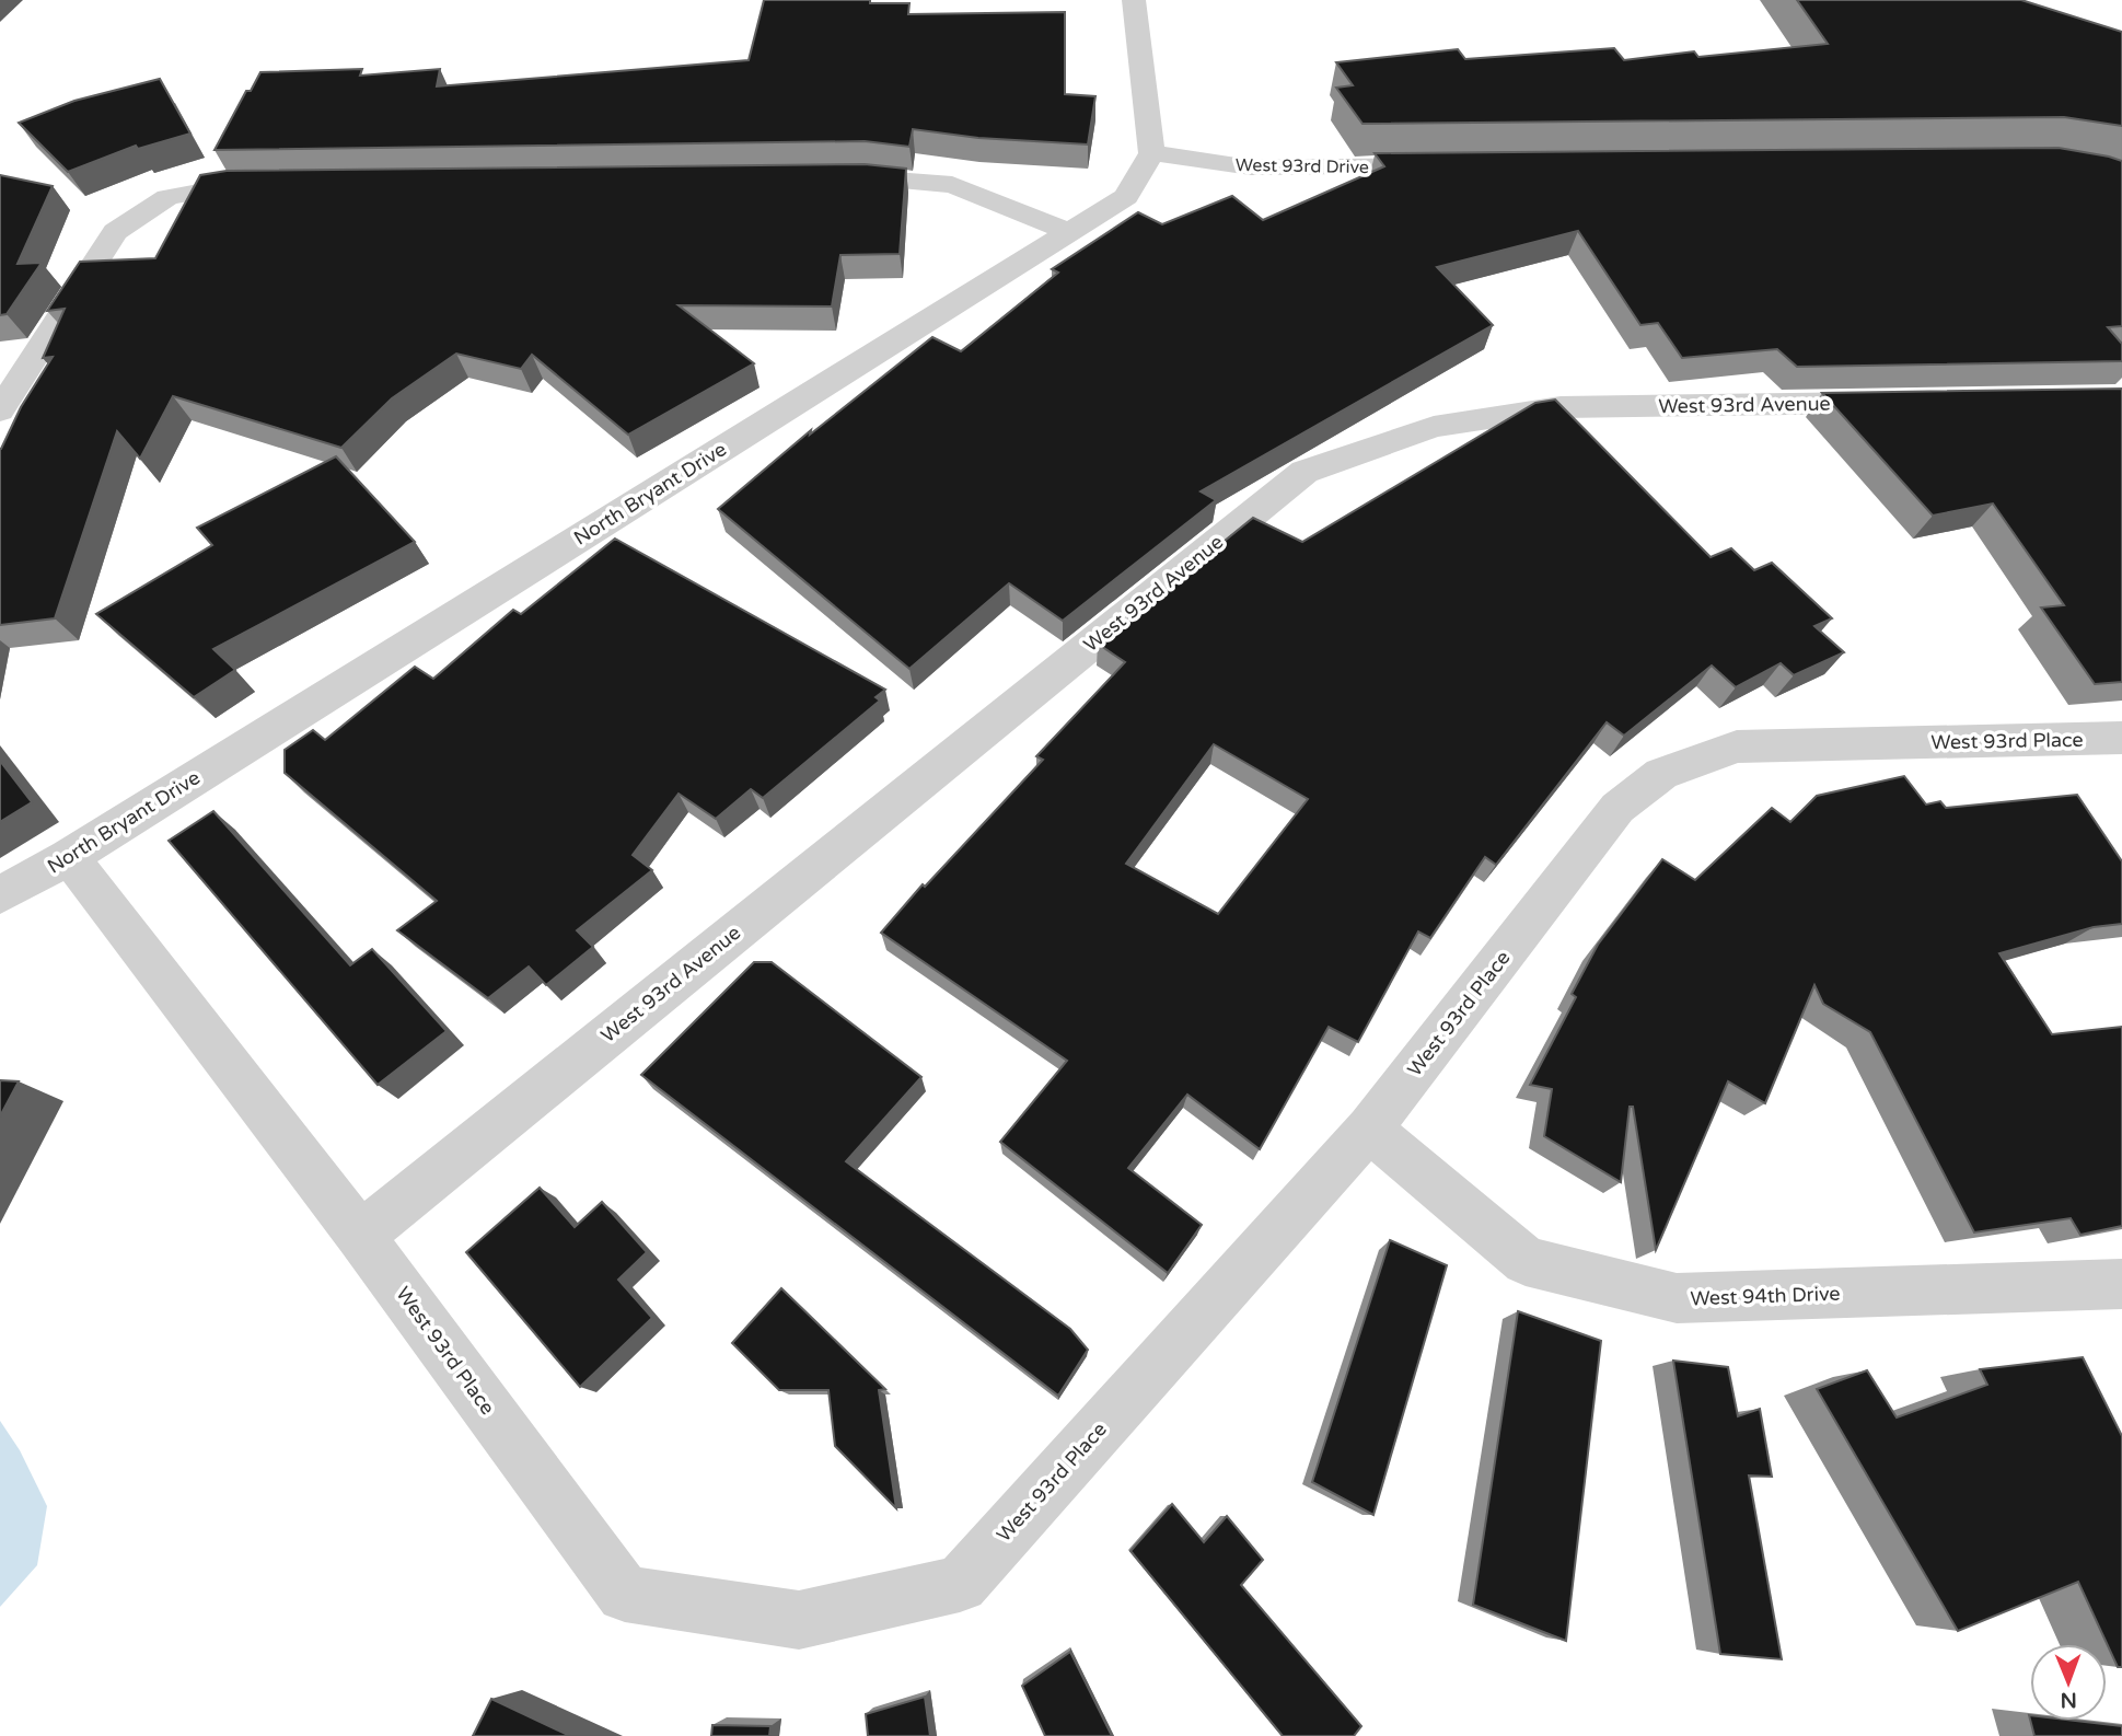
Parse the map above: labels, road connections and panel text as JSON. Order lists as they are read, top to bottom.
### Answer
{
  "streets": {
    "street": [
      "West 93rd Drive",
      "West 93rd Avenue",
      "North Bryant Drive",
      "West 93rd Place",
      "West 94th Drive"
    ]
  },
  "crossings": [
    ["West 93rd Drive", "North Bryant Drive"],
    ["West 93rd Avenue", "West 93rd Place"],
    ["North Bryant Drive", "West 93rd Place"],
    ["West 93rd Place", "West 94th Drive"]
  ],
  "north": "bottom"
}
